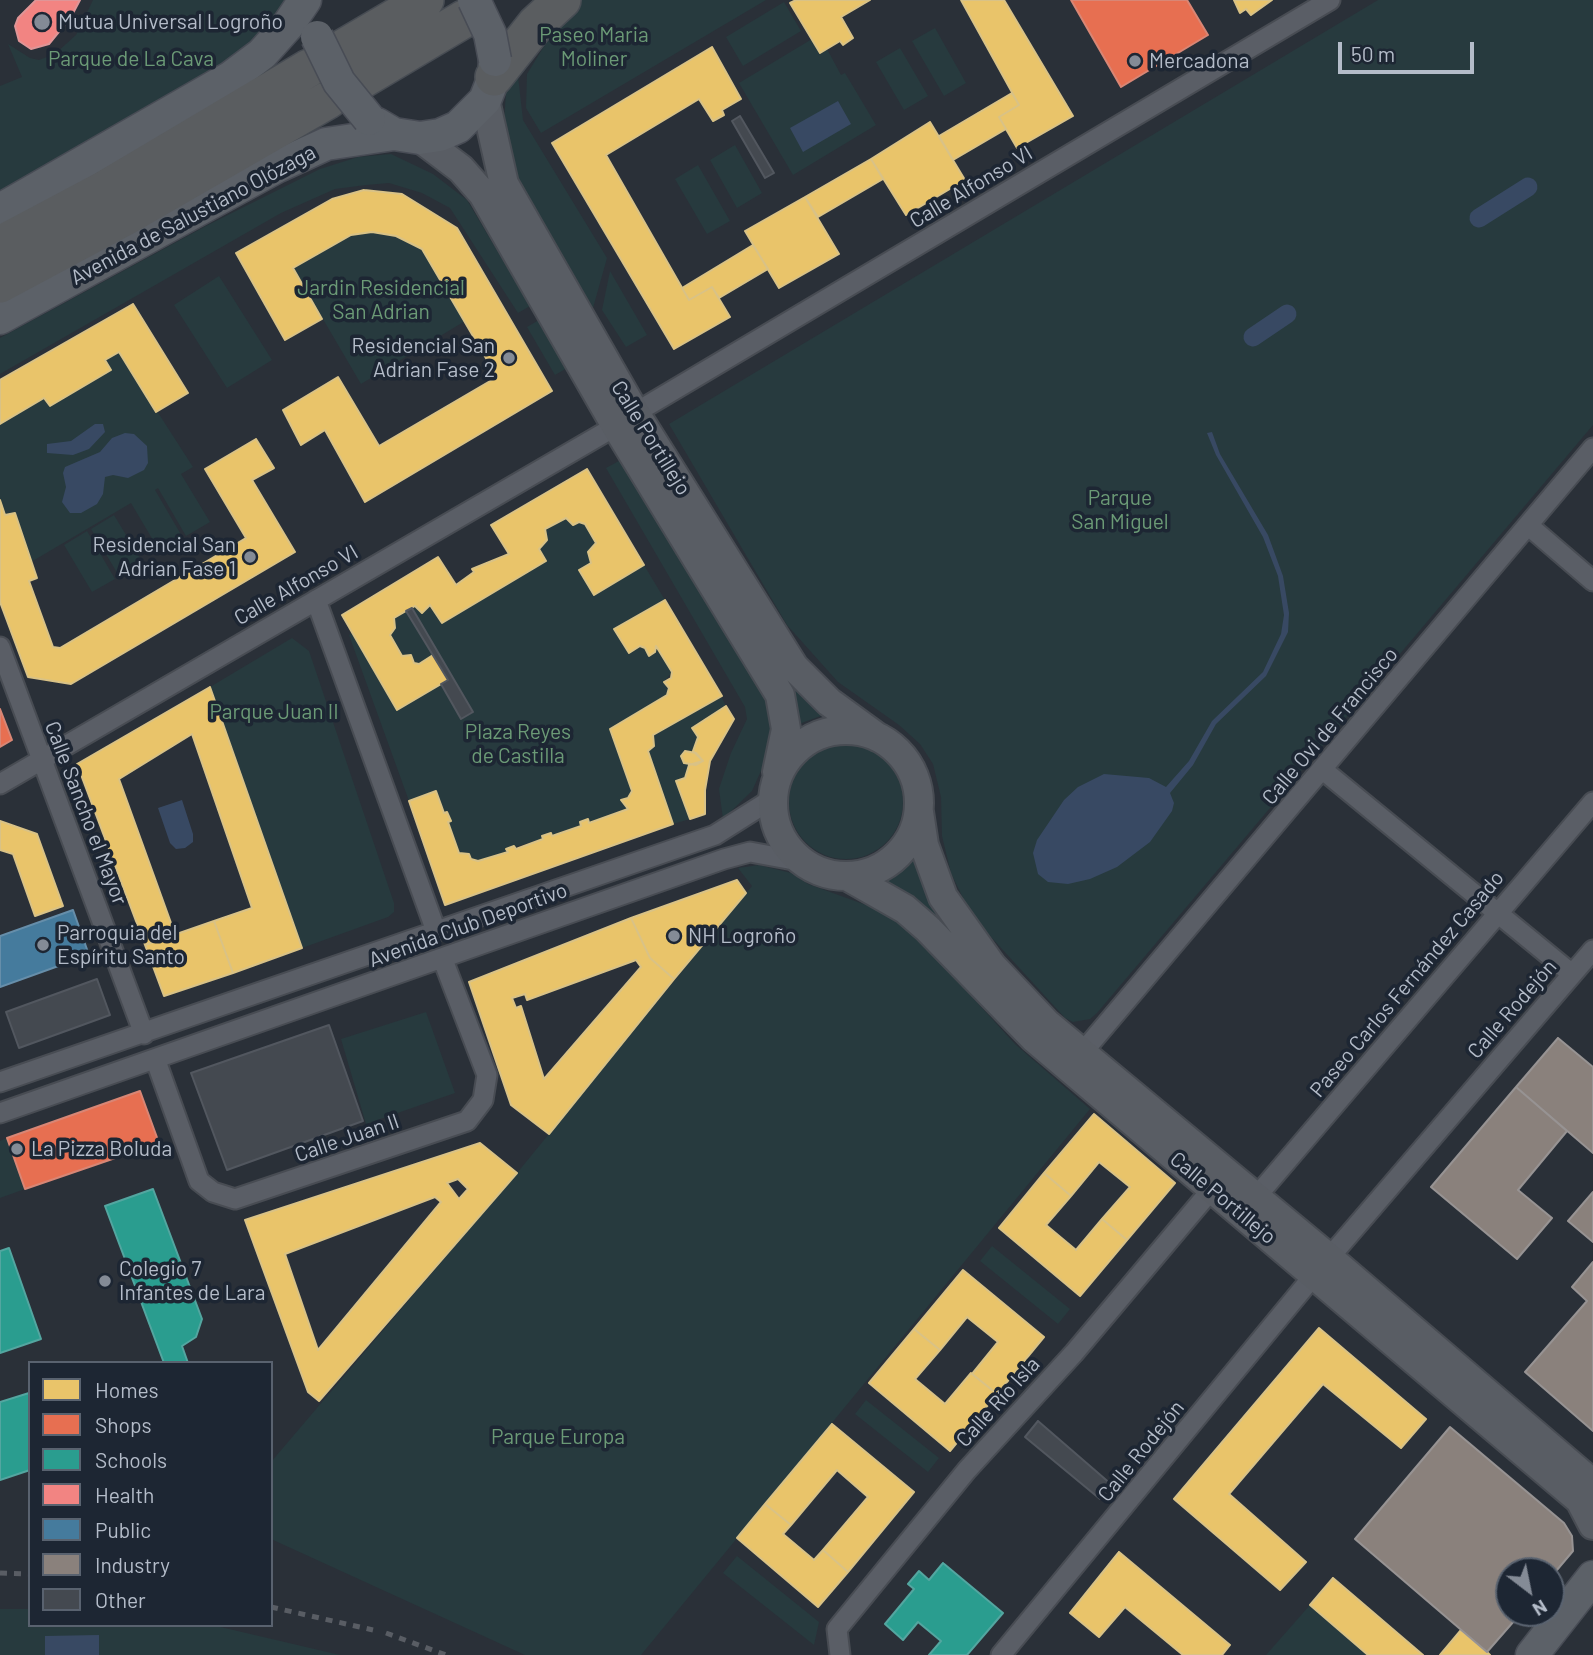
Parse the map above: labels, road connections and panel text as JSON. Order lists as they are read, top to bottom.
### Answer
{
  "streets": {
    "main road": ["Avenida de Salustiano Olózaga", "Calle Portillejo"],
    "street": [
      "Calle Alfonso VI",
      "Calle Ovi de Francisco",
      "Calle Sancho el Mayor",
      "Avenida Club Deportivo",
      "Paseo Carlos Fernández Casado",
      "Calle Rodejón",
      "Calle Juan II",
      "Calle Río Isla"
    ]
  },
  "crossings": [
    ["Calle Alfonso VI", "Calle Portillejo"],
    ["Calle Alfonso VI", "Calle Sancho el Mayor"],
    ["Avenida de Salustiano Olózaga", "Calle Portillejo"],
    ["Calle Portillejo", "Calle Ovi de Francisco"],
    ["Calle Portillejo", "Avenida Club Deportivo"],
    ["Calle Portillejo", "Paseo Carlos Fernández Casado"],
    ["Calle Portillejo", "Calle Rodejón"],
    ["Calle Portillejo", "Calle Río Isla"],
    ["Calle Sancho el Mayor", "Avenida Club Deportivo"],
    ["Avenida Club Deportivo", "Calle Juan II"]
  ],
  "parks": [
    "Paseo Maria Moliner",
    "Parque de La Cava",
    "Jardin Residencial San Adrian",
    "Parque San Miguel",
    "Parque Juan II",
    "Plaza Reyes de Castilla",
    "Parque Europa"
  ],
  "places": [
    "Mutua Universal Logroño",
    "Mercadona",
    "Residencial San Adrian Fase 2",
    "Residencial San Adrian Fase 1",
    "NH Logroño",
    "Parroquia del Espíritu Santo",
    "La Pizza Boluda",
    "Colegio 7 Infantes de Lara"
  ],
  "legend": [
    "Homes",
    "Shops",
    "Schools",
    "Health",
    "Public",
    "Industry",
    "Other"
  ],
  "scale_bar": "50 m",
  "north": "bottom right"
}
